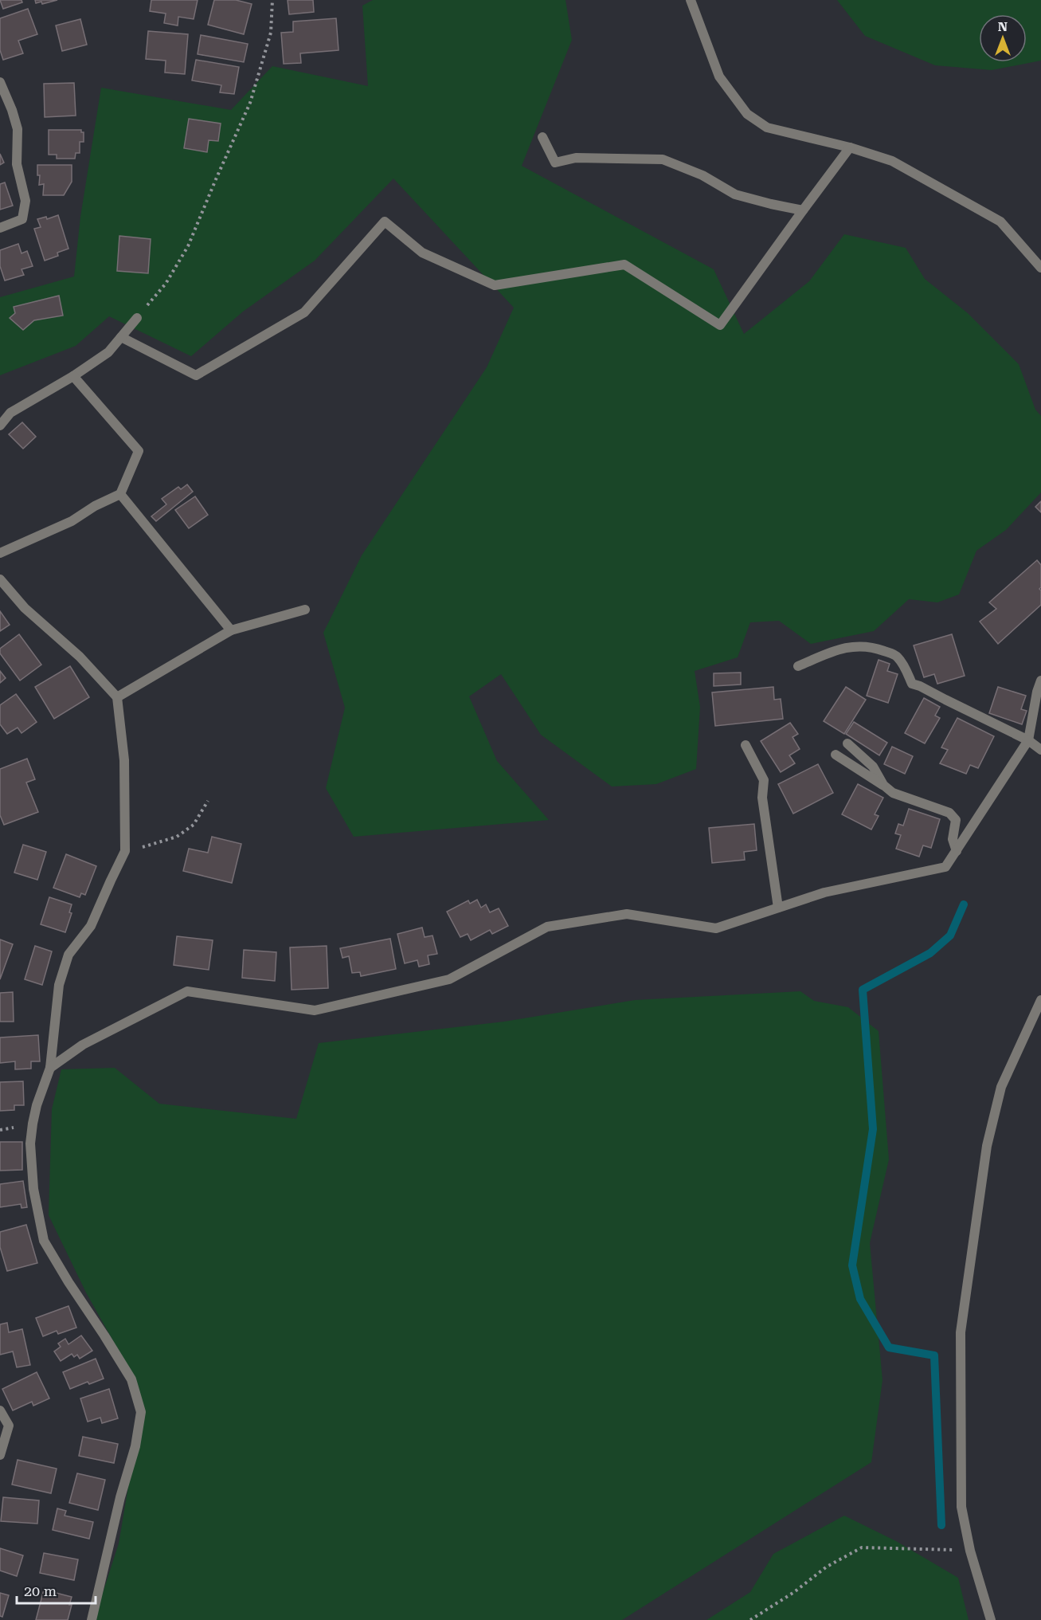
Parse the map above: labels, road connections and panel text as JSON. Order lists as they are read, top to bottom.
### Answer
{
  "scale_bar": "20 m",
  "north": "top"
}
